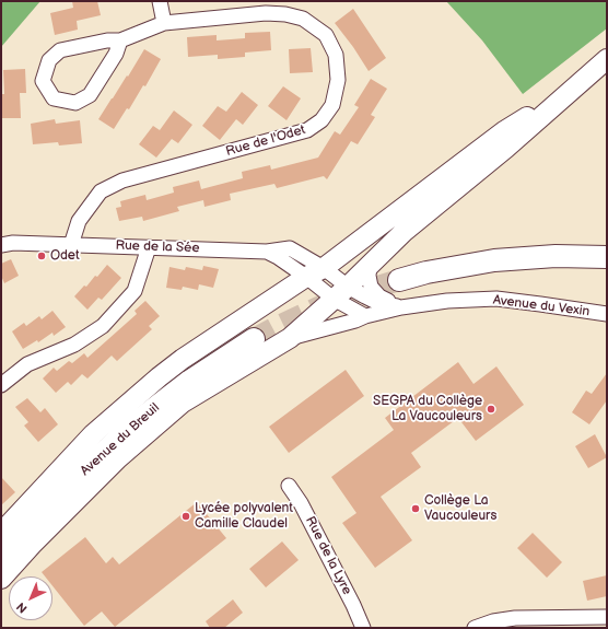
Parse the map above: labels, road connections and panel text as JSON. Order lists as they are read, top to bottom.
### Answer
{
  "streets": {
    "main road": ["Avenue du Breuil"],
    "street": [
      "Rue de l'Odet",
      "Rue de la Sée",
      "Avenue du Vexin",
      "Rue de la Lyre"
    ]
  },
  "crossings": [
    ["Rue de l'Odet", "Rue de la Sée"]
  ],
  "places": [
    "Odet",
    "SEGPA du Collège La Vaucouleurs",
    "Collège La Vaucouleurs",
    "Lycée polyvalent Camille Claudel"
  ],
  "north": "bottom left"
}
